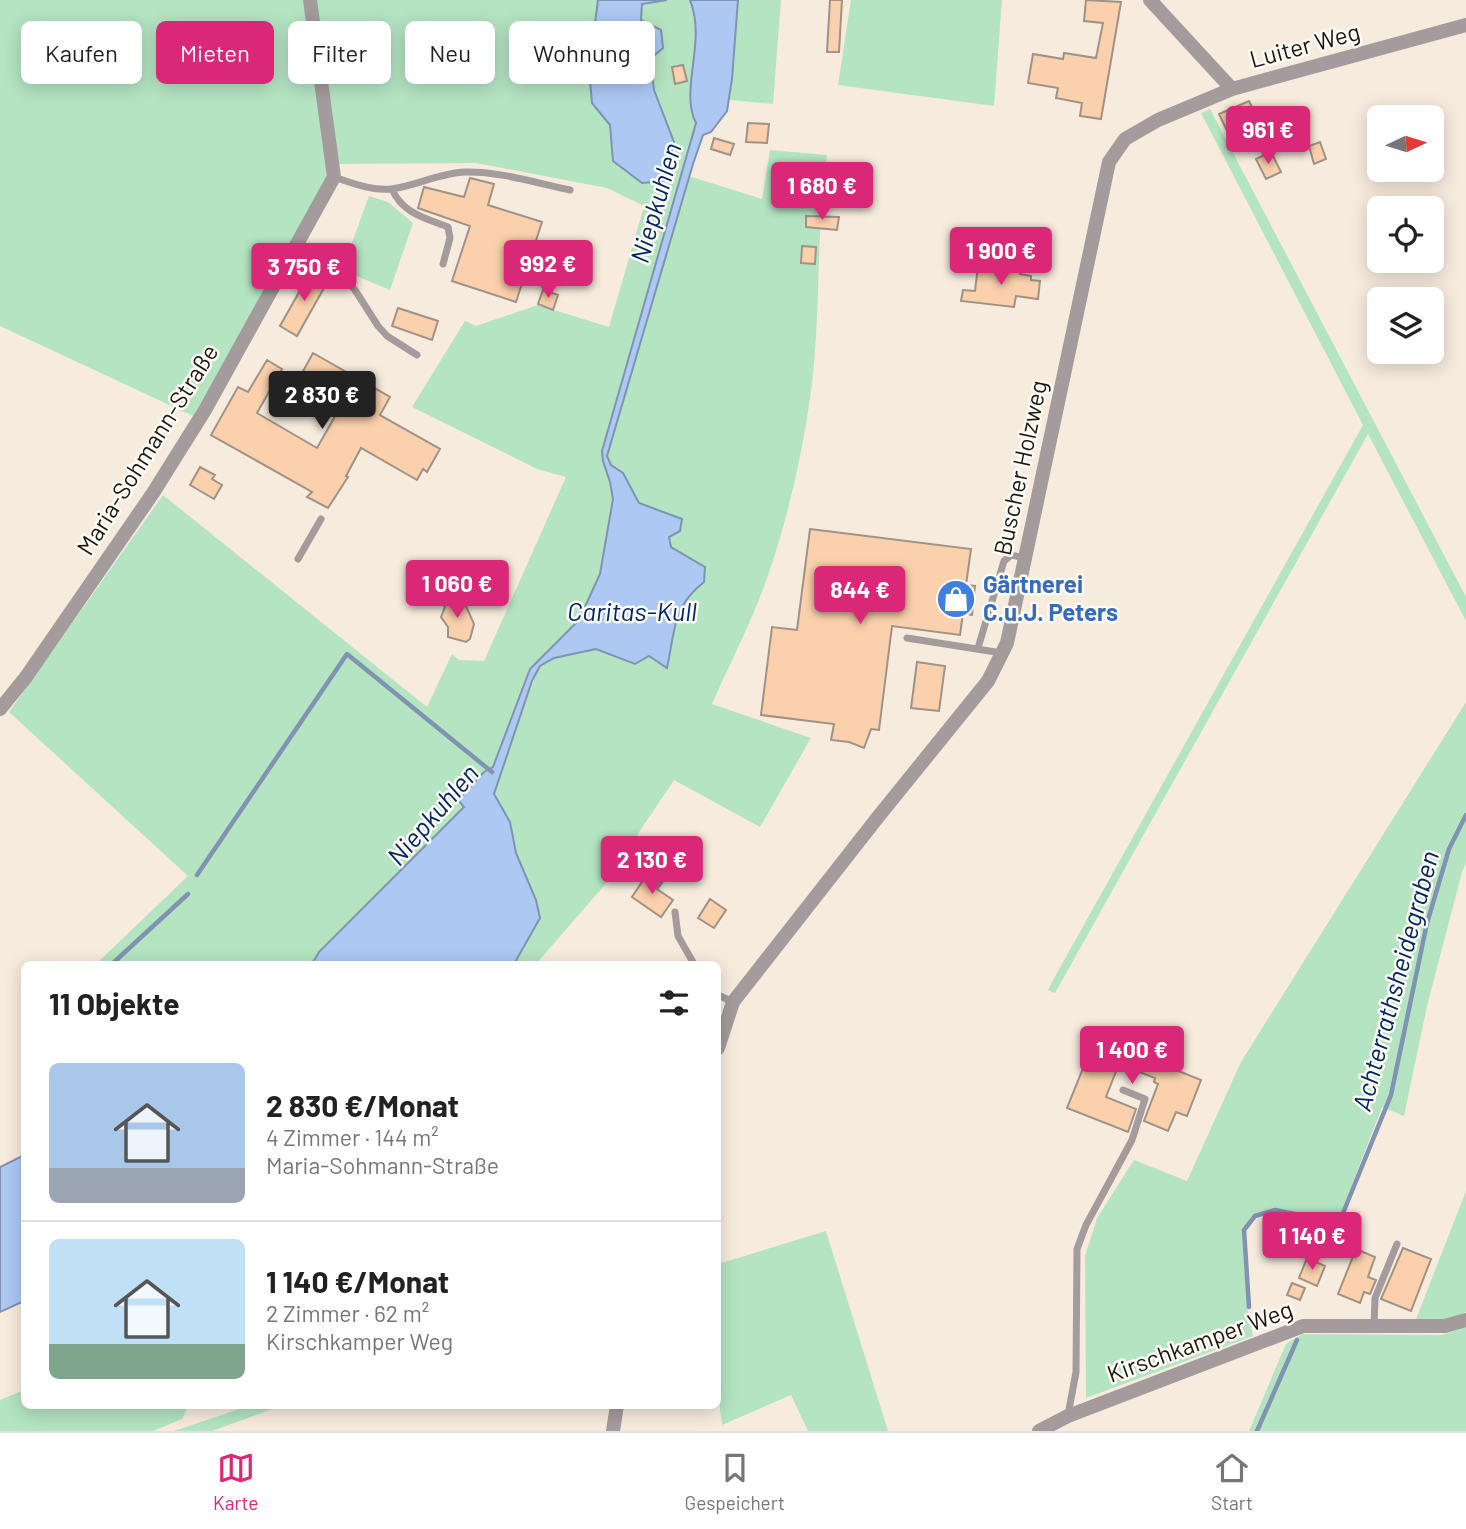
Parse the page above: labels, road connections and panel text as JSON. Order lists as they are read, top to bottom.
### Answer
{
  "streets": {
    "street": [
      "Luiter Weg",
      "Maria-Sohmann-Straße",
      "Buscher Holzweg",
      "Kirschkamper Weg"
    ]
  },
  "crossings": [
    ["Luiter Weg", "Buscher Holzweg"]
  ],
  "water": ["Niepkuhlen", "Caritas-Kull", "Achterrathsheidegraben"],
  "places": {
    "shop": ["Gärtnerei C.u.J. Peters"]
  },
  "north": "right",
  "page": {
    "chip": [
      "Kaufen",
      "Mieten",
      "Filter",
      "Neu",
      "Wohnung"
    ],
    "price": [
      "961 €",
      "1 680 €",
      "1 900 €",
      "992 €",
      "3 750 €",
      "2 830 €",
      "1 060 €",
      "844 €",
      "2 130 €",
      "1 400 €",
      "1 140 €"
    ],
    "heading": "11 Objekte",
    "list": [
      {
        "name": "2 830 €/Monat",
        "note": "4 Zimmer · 144 m² · Maria-Sohmann-Straße"
      },
      {
        "name": "1 140 €/Monat",
        "note": "2 Zimmer · 62 m² · Kirschkamper Weg"
      }
    ],
    "tabs": ["Karte", "Gespeichert", "Start"]
  }
}
